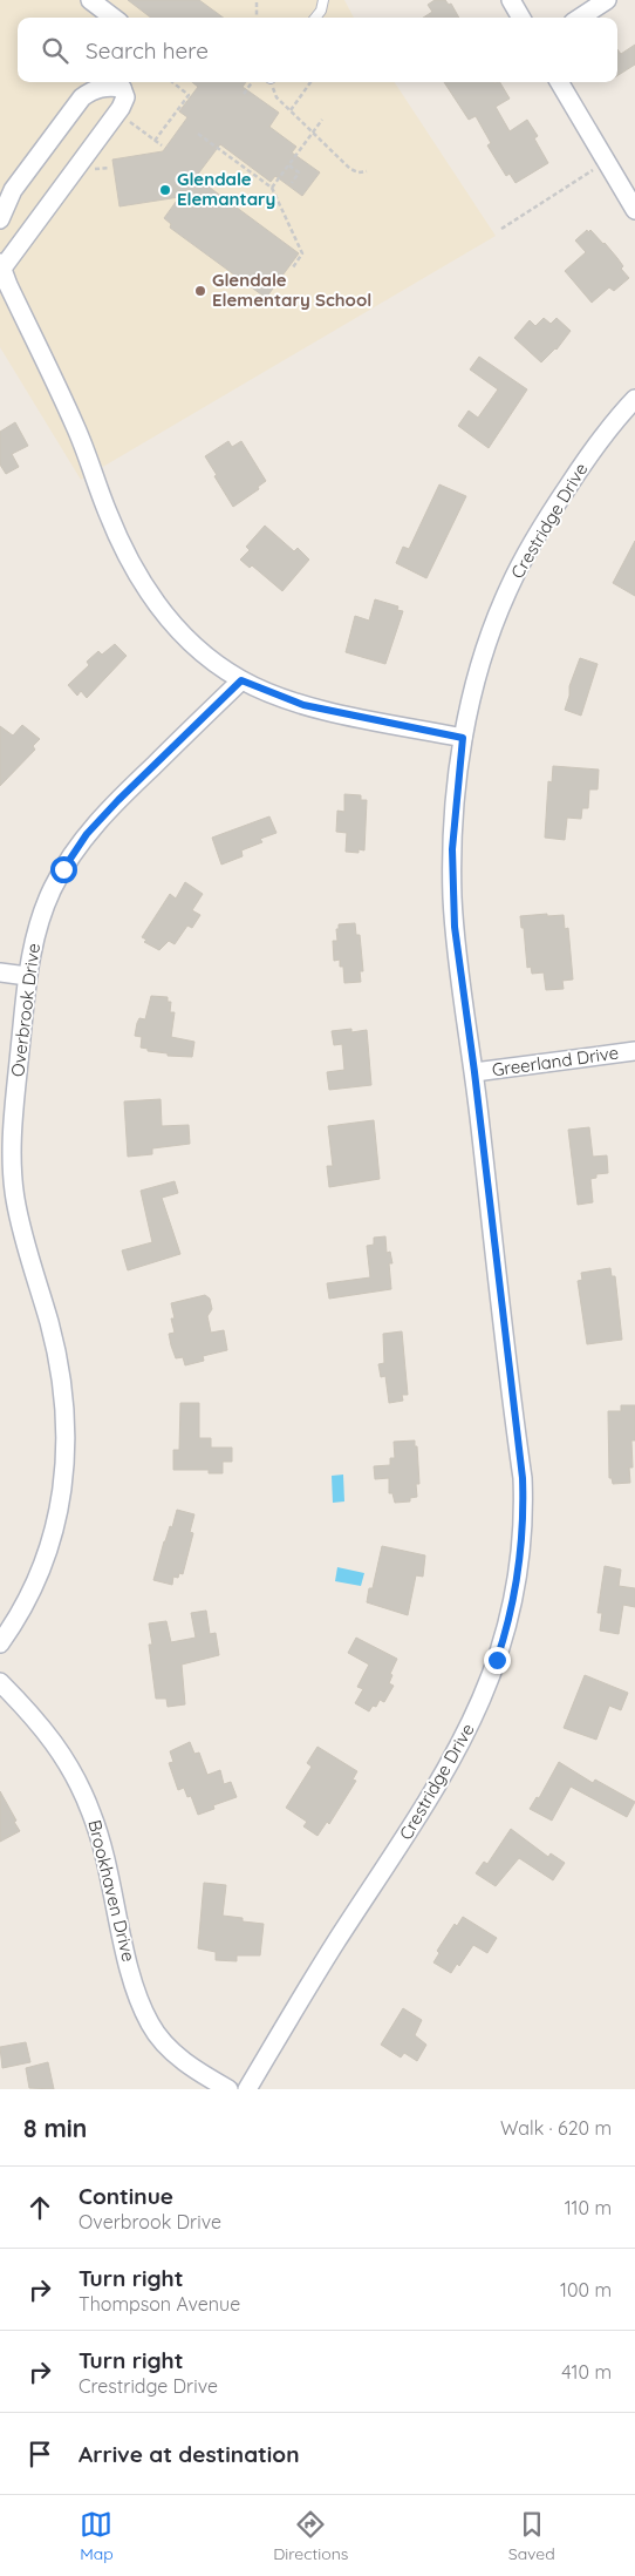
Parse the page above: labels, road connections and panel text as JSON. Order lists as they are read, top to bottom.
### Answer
{
  "streets": {
    "street": [
      "Crestridge Drive",
      "Overbrook Drive",
      "Greerland Drive",
      "Brookhaven Drive"
    ]
  },
  "crossings": [
    ["Crestridge Drive", "Greerland Drive"]
  ],
  "places": ["Glendale Elemantary", "Glendale Elementary School"],
  "page": {
    "search": "Search here",
    "heading": ["8 min", "Walk · 620 m"],
    "list": [
      ["Continue", "Overbrook Drive", "110 m"],
      ["Turn right", "Thompson Avenue", "100 m"],
      ["Turn right", "Crestridge Drive", "410 m"],
      "Arrive at destination"
    ],
    "nav": ["Map", "Directions", "Saved"]
  }
}
